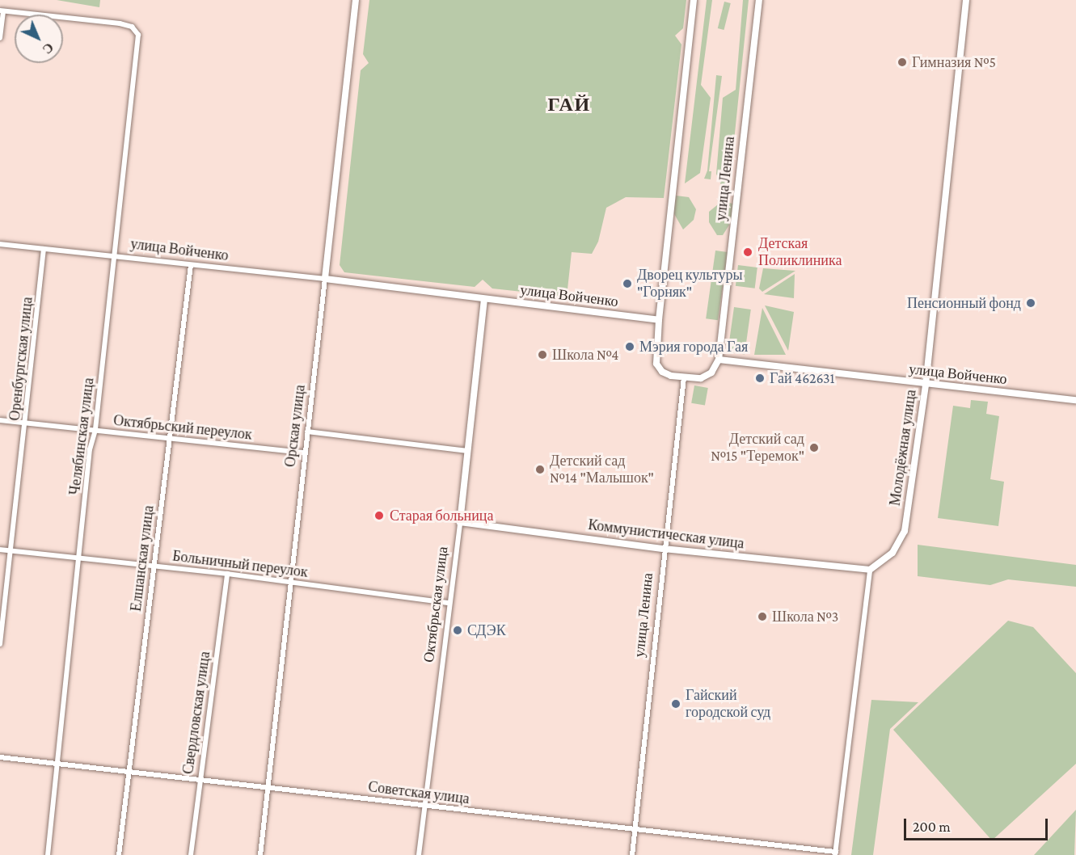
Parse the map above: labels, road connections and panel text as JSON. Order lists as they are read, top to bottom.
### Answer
{
  "streets": {
    "main road": [
      "улица Ленина",
      "улица Войченко",
      "Орская улица",
      "Молодёжная улица",
      "Коммунистическая улица",
      "Октябрьская улица"
    ],
    "street": [
      "Оренбургская улица",
      "Октябрьский переулок",
      "Челябинская улица",
      "Елшанская улица",
      "Больничный переулок",
      "Свердловская улица",
      "Советская улица"
    ]
  },
  "crossings": [
    ["улица Ленина", "улица Войченко"],
    ["улица Ленина", "Коммунистическая улица"],
    ["улица Ленина", "Советская улица"],
    ["улица Войченко", "Оренбургская улица"],
    ["улица Войченко", "Орская улица"],
    ["улица Войченко", "Челябинская улица"],
    ["улица Войченко", "Молодёжная улица"],
    ["улица Войченко", "Елшанская улица"],
    ["улица Войченко", "Октябрьская улица"],
    ["Оренбургская улица", "Октябрьский переулок"],
    ["Оренбургская улица", "Больничный переулок"],
    ["Орская улица", "Октябрьский переулок"],
    ["Орская улица", "Больничный переулок"],
    ["Орская улица", "Советская улица"],
    ["Октябрьский переулок", "Челябинская улица"],
    ["Октябрьский переулок", "Елшанская улица"],
    ["Челябинская улица", "Больничный переулок"],
    ["Челябинская улица", "Советская улица"],
    ["Молодёжная улица", "Коммунистическая улица"],
    ["Коммунистическая улица", "Октябрьская улица"],
    ["Елшанская улица", "Больничный переулок"],
    ["Елшанская улица", "Советская улица"],
    ["Больничный переулок", "Октябрьская улица"],
    ["Больничный переулок", "Свердловская улица"],
    ["Октябрьская улица", "Советская улица"],
    ["Свердловская улица", "Советская улица"]
  ],
  "districts": ["ГАЙ"],
  "places": [
    "Гимназия №5",
    "Детская Поликлиника",
    "Дворец культуры \"Горняк\"",
    "Пенсионный фонд",
    "Мэрия города Гая",
    "Школа №4",
    "Гай 462631",
    "Детский сад №15 \"Теремок\"",
    "Детский сад №14 \"Малышок\"",
    "Старая больница",
    "Школа №3",
    "СДЭК",
    "Гайский городской суд"
  ],
  "scale_bar": "200 m",
  "north": "bottom right"
}
